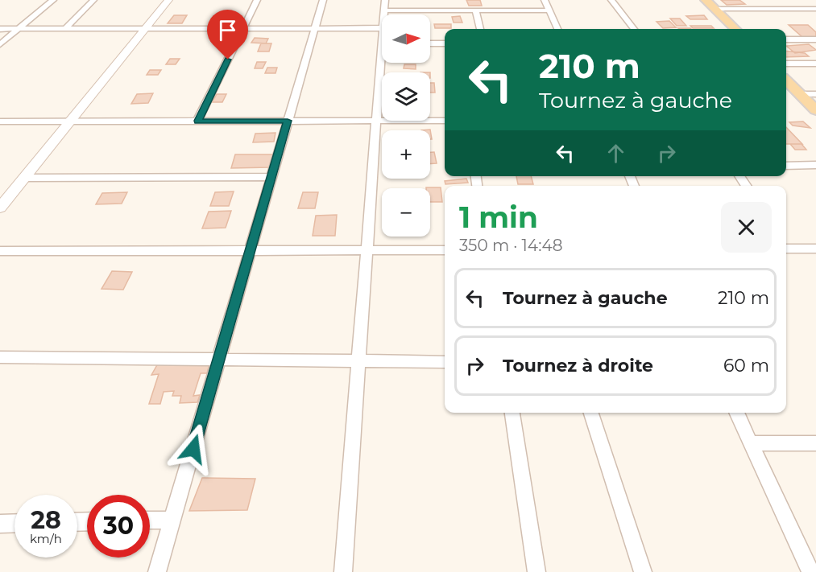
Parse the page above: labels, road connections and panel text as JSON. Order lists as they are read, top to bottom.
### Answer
{
  "north": "right",
  "page": {
    "map_buttons": ["+", "−"],
    "turn": ["210 m", "Tournez à gauche"],
    "heading": ["1 min", "350 m · 14:48"],
    "list": [
      {
        "name": "Tournez à gauche",
        "value": "210 m"
      },
      {
        "name": "Tournez à droite",
        "value": "60 m"
      }
    ],
    "speed": "28 km/h",
    "limit": "30"
  }
}
